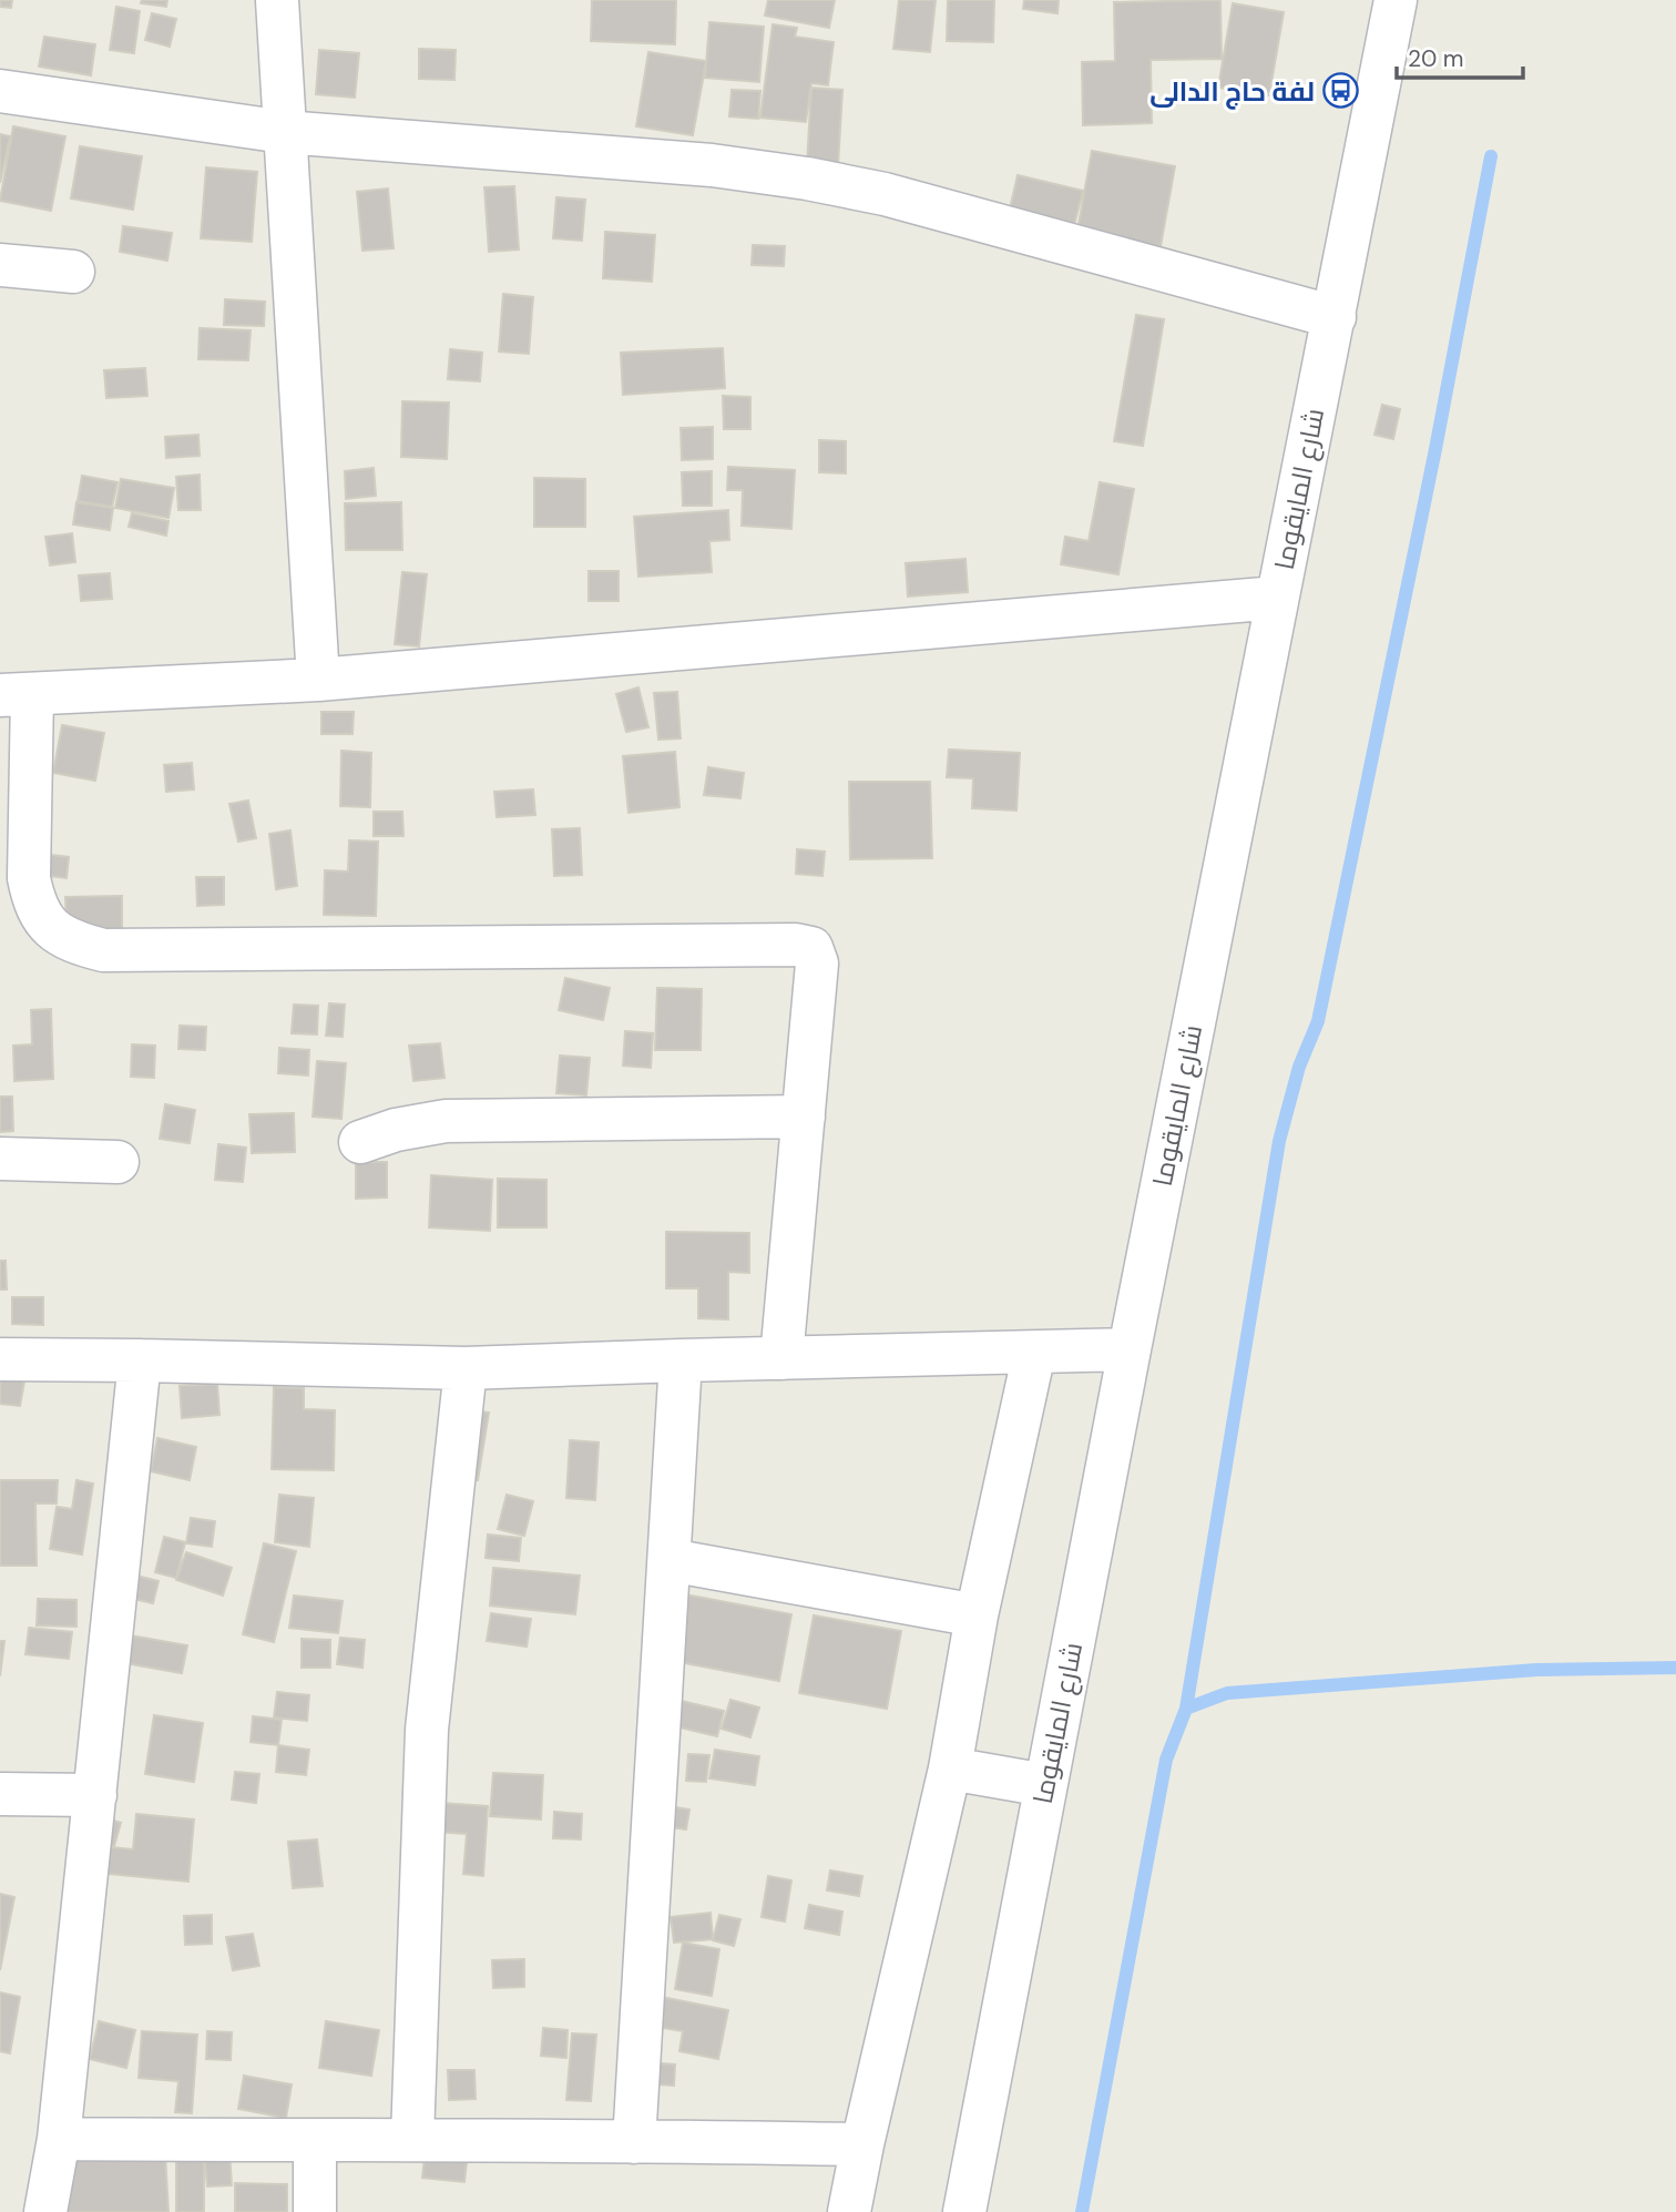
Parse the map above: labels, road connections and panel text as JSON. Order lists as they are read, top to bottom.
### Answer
{
  "streets": {
    "street": ["شارع المايقوما"]
  },
  "places": {
    "bus stop": ["لفة حاج الدالى"]
  },
  "scale_bar": "20 m"
}
